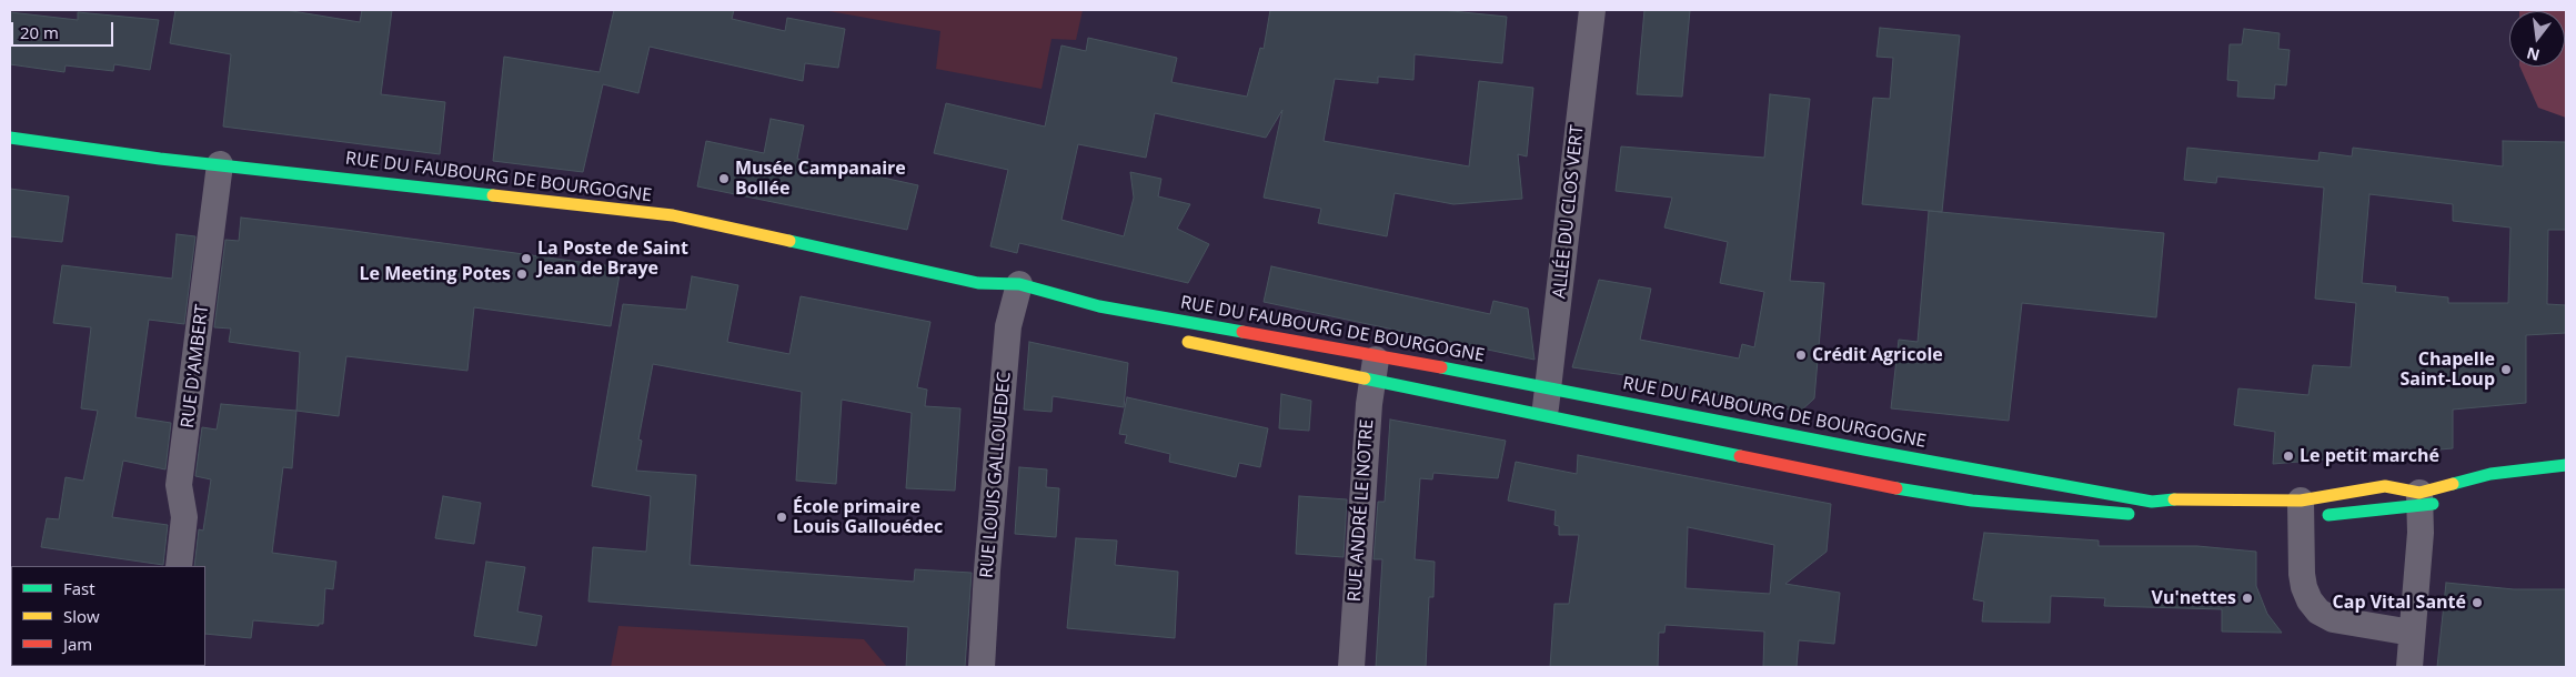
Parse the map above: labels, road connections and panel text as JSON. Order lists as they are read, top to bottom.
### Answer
{
  "streets": {
    "main road": ["RUE DU FAUBOURG DE BOURGOGNE"],
    "street": [
      "ALLÉE DU CLOS VERT",
      "RUE D'AMBERT",
      "RUE LOUIS GALLOUEDEC",
      "RUE ANDRÉ LE NOTRE"
    ]
  },
  "crossings": [
    ["RUE DU FAUBOURG DE BOURGOGNE", "ALLÉE DU CLOS VERT"],
    ["RUE DU FAUBOURG DE BOURGOGNE", "RUE D'AMBERT"],
    ["RUE DU FAUBOURG DE BOURGOGNE", "RUE LOUIS GALLOUEDEC"],
    ["RUE DU FAUBOURG DE BOURGOGNE", "RUE ANDRÉ LE NOTRE"]
  ],
  "places": [
    "Musée Campanaire Bollée",
    "La Poste de Saint Jean de Braye",
    "Le Meeting Potes",
    "Crédit Agricole",
    "Chapelle Saint-Loup",
    "Le petit marché",
    "École primaire Louis Gallouédec",
    "Vu'nettes",
    "Cap Vital Santé"
  ],
  "legend": ["Fast", "Slow", "Jam"],
  "scale_bar": "20 m",
  "north": "bottom"
}
